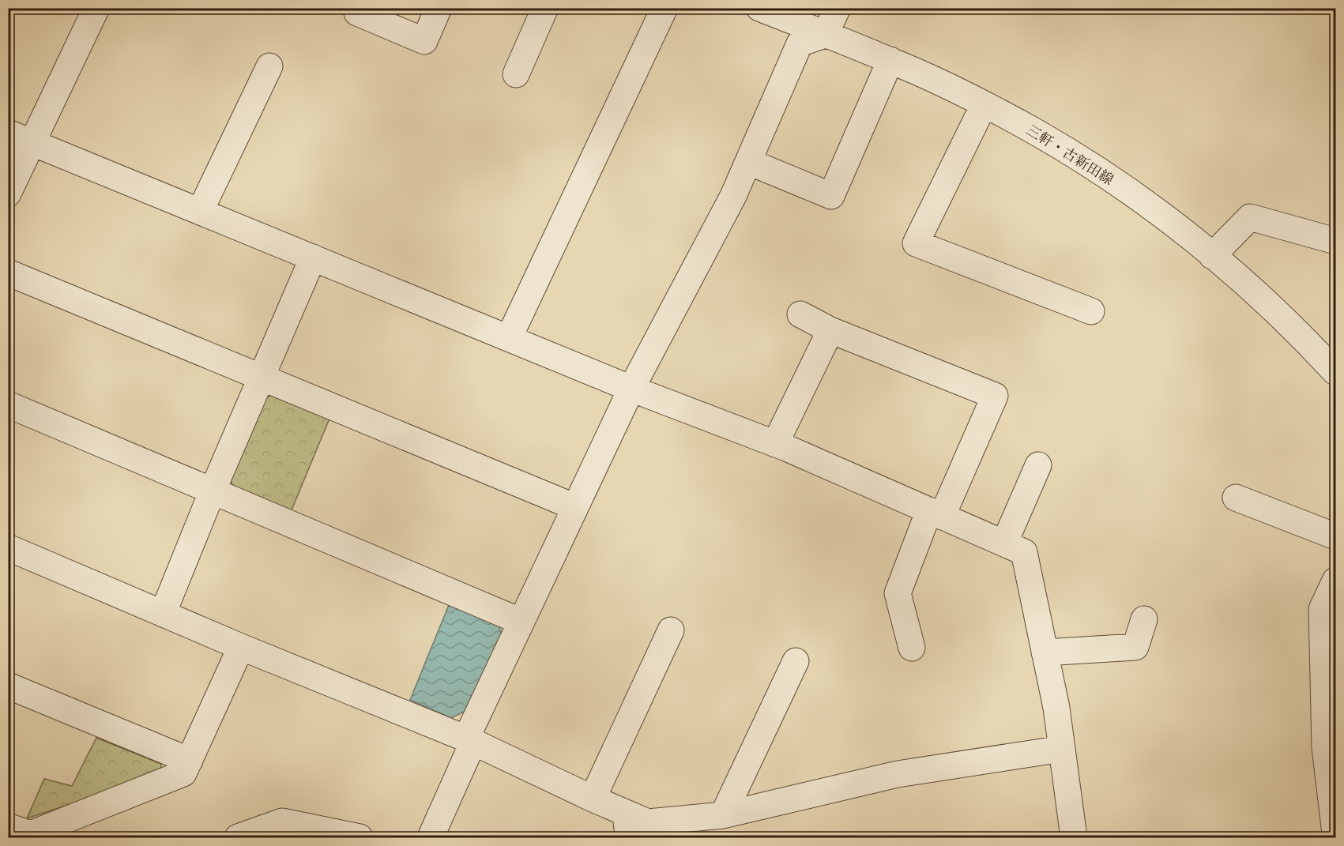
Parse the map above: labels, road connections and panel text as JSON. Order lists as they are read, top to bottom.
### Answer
{
  "streets": {
    "street": ["三軒・古新田線"]
  }
}
